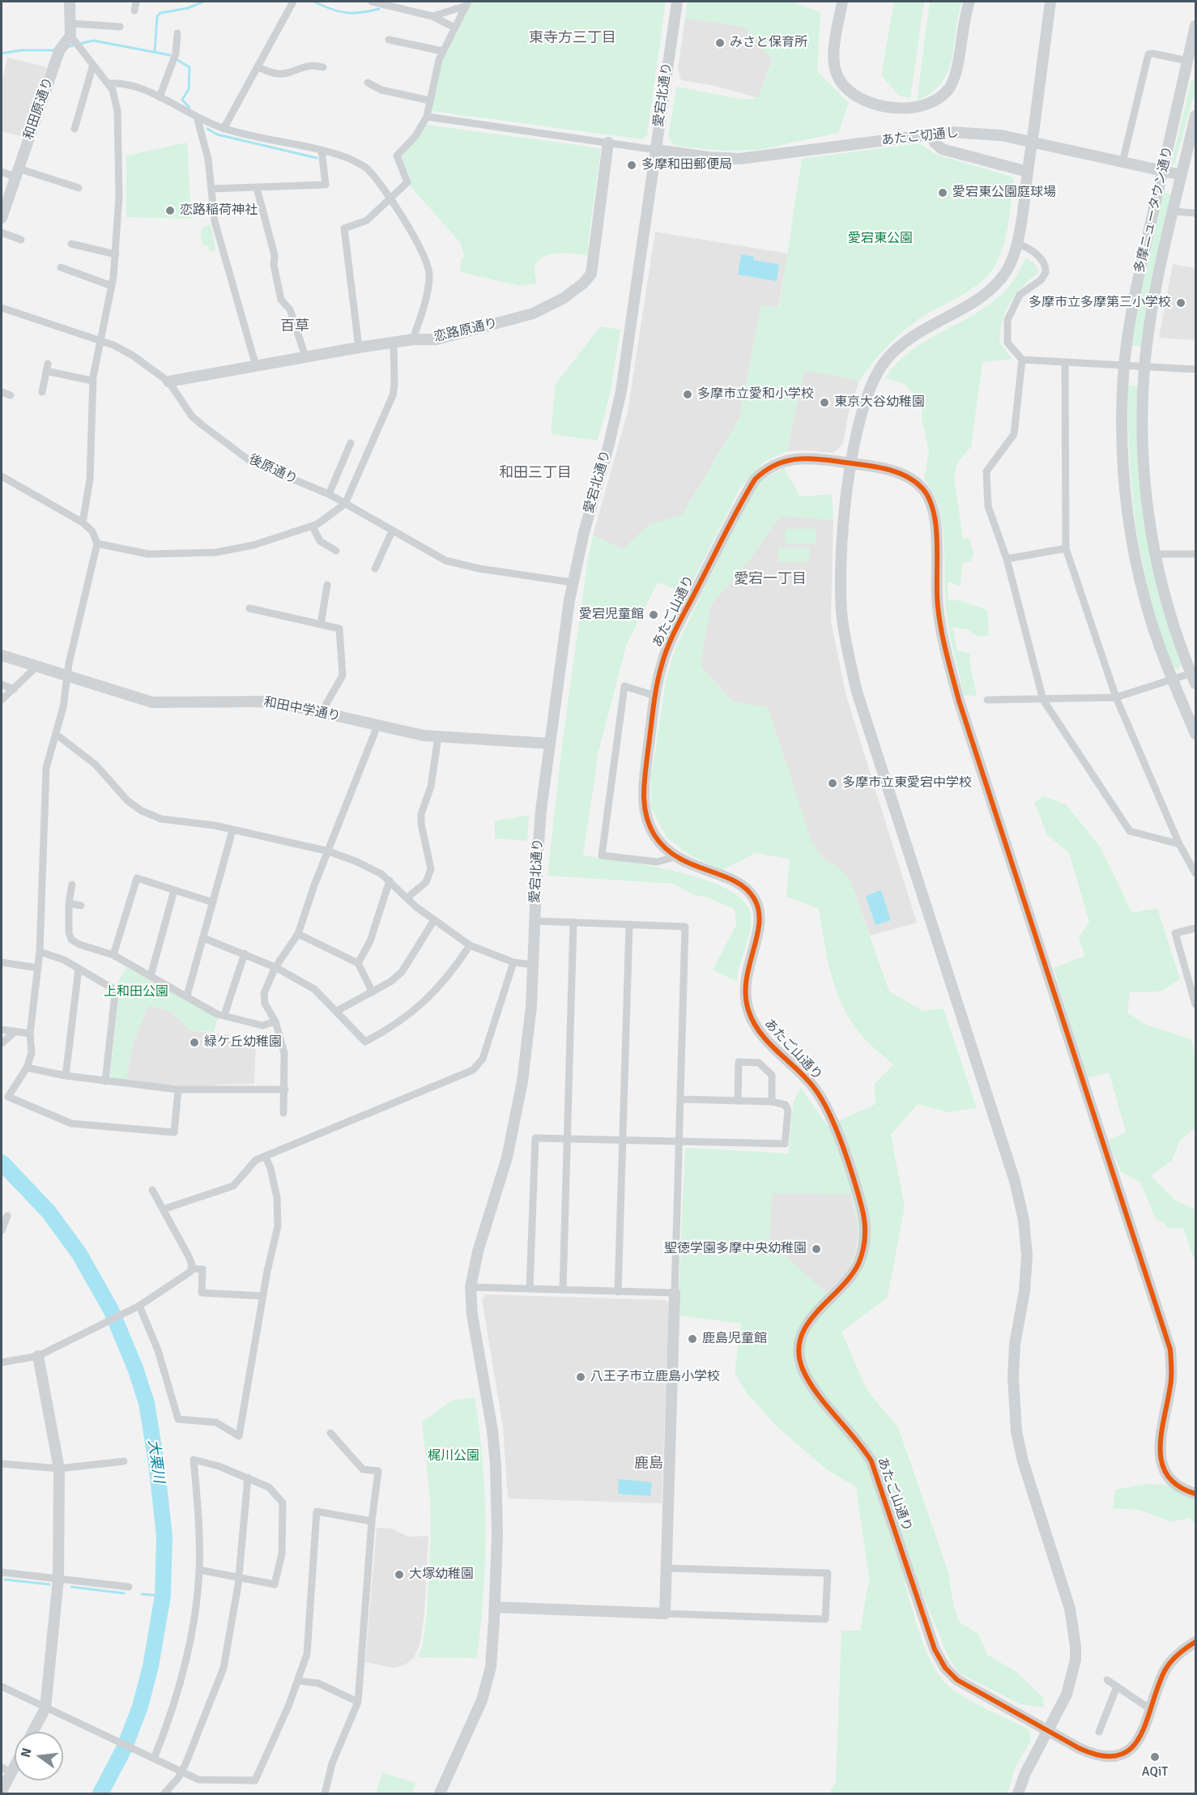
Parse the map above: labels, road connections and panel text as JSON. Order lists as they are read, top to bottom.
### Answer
{
  "streets": {
    "street": [
      "愛宕北通り",
      "和田原通り",
      "あたご切通し",
      "多摩ニュータウン通り",
      "恋路原通り",
      "後原通り",
      "あたご山通り",
      "和田中学通り"
    ]
  },
  "crossings": [
    ["愛宕北通り", "あたご切通し"],
    ["愛宕北通り", "後原通り"],
    ["愛宕北通り", "和田中学通り"],
    ["あたご切通し", "多摩ニュータウン通り"],
    ["恋路原通り", "後原通り"]
  ],
  "districts": [
    "東寺方三丁目",
    "百草",
    "和田三丁目",
    "愛宕一丁目",
    "鹿島"
  ],
  "water": ["大栗川"],
  "parks": ["愛宕東公園", "上和田公園", "梶川公園"],
  "places": [
    "みさと保育所",
    "多摩和田郵便局",
    "愛宕東公園庭球場",
    "恋路稲荷神社",
    "多摩市立多摩第三小学校",
    "多摩市立愛和小学校",
    "東京大谷幼稚園",
    "愛宕児童館",
    "多摩市立東愛宕中学校",
    "緑ケ丘幼稚園",
    "聖徳学園多摩中央幼稚園",
    "鹿島児童館",
    "八王子市立鹿島小学校",
    "大塚幼稚園",
    "AQiT"
  ],
  "north": "left"
}
